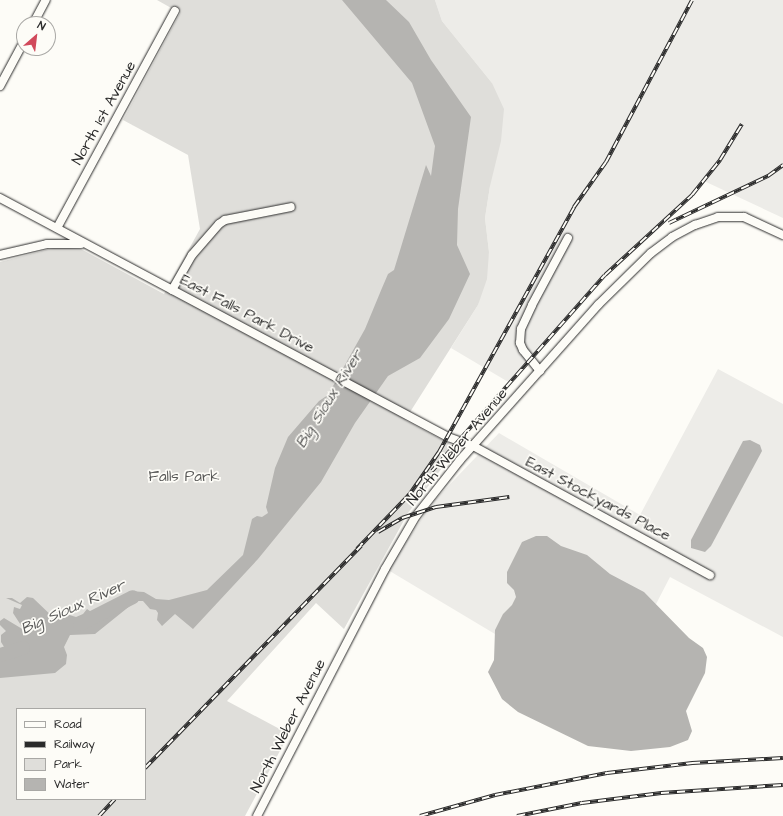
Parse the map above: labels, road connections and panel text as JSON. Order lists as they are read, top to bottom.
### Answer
{
  "streets": {
    "street": [
      "North 1st Avenue",
      "East Falls Park Drive",
      "North Weber Avenue",
      "East Stockyards Place"
    ]
  },
  "crossings": [
    ["East Falls Park Drive", "North Weber Avenue"],
    ["East Falls Park Drive", "East Stockyards Place"],
    ["North Weber Avenue", "East Stockyards Place"]
  ],
  "water": ["Big Sioux River"],
  "parks": ["Falls Park"],
  "legend": [
    "Road",
    "Railway",
    "Park",
    "Water"
  ],
  "north": "top right"
}
